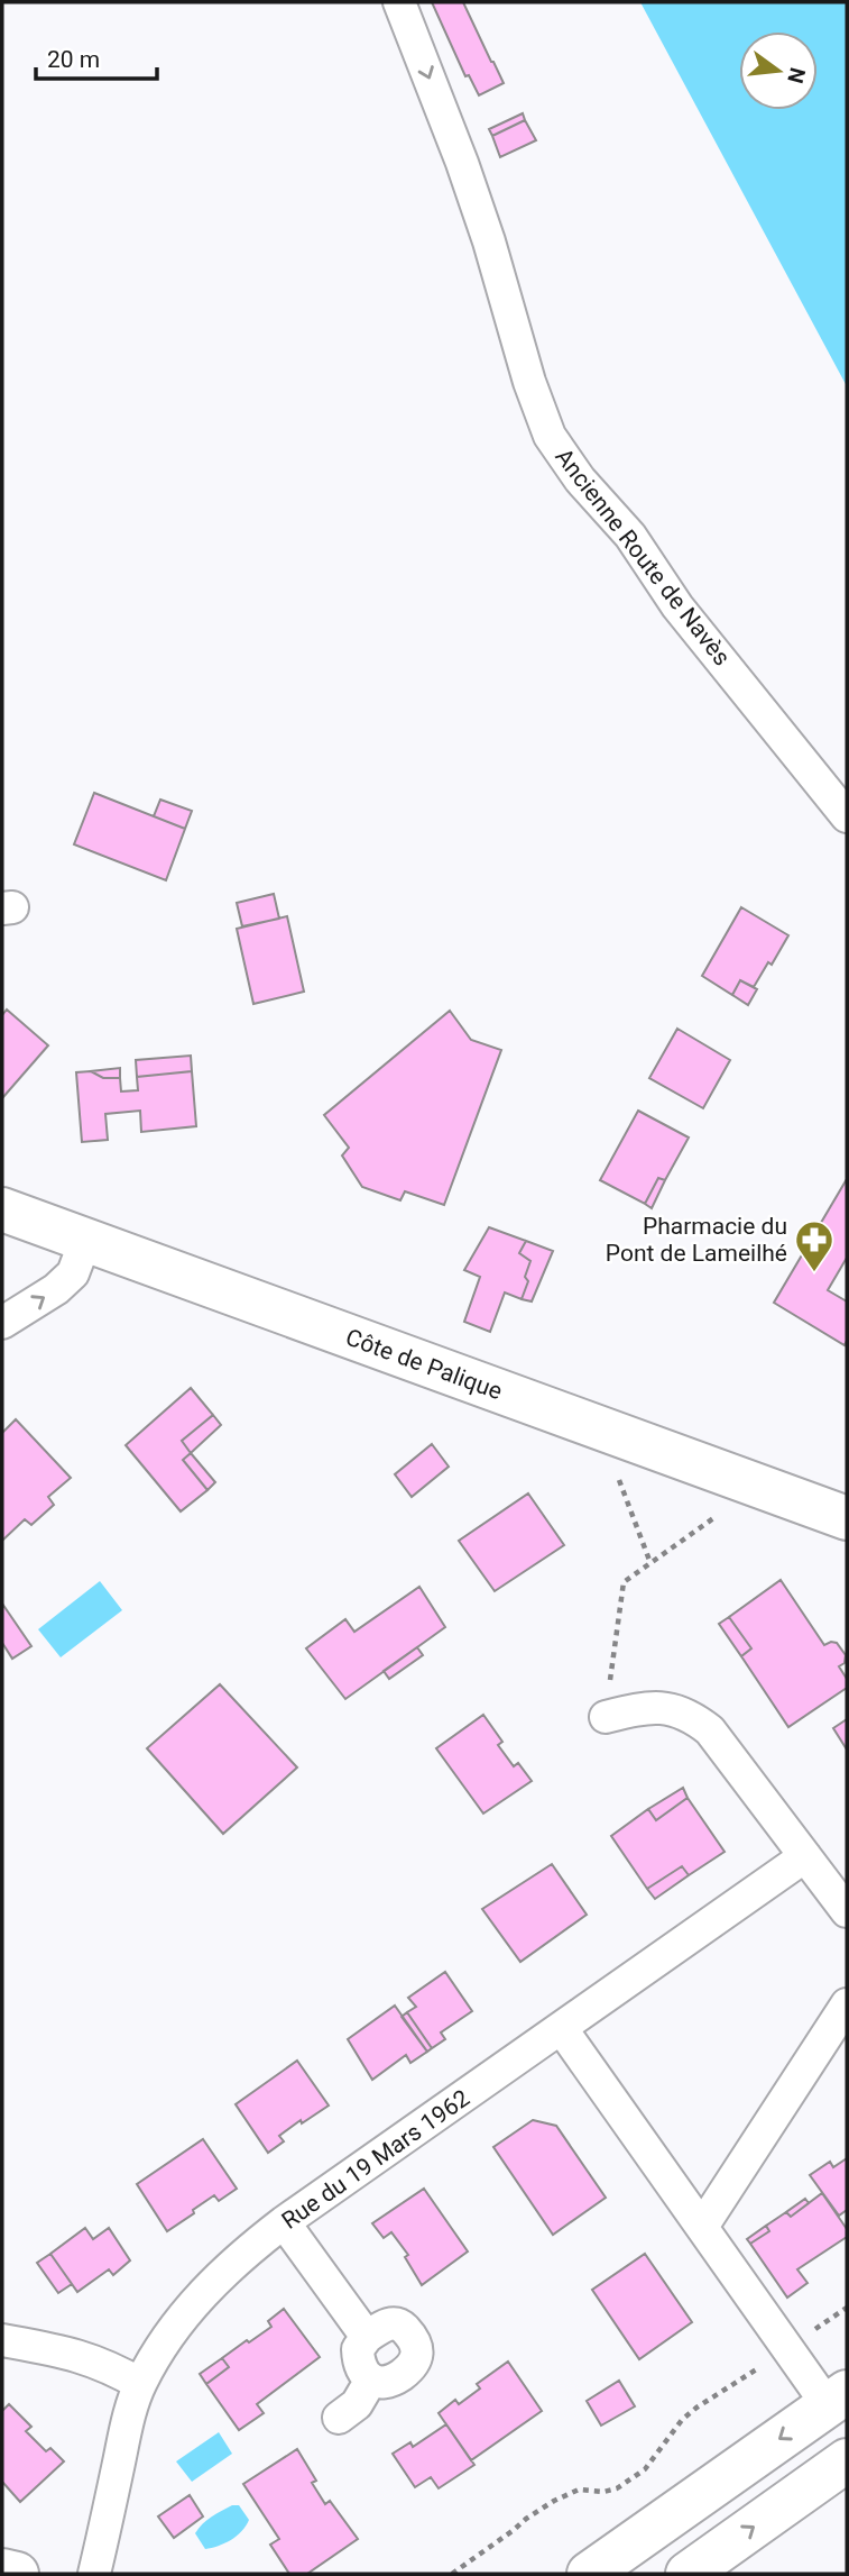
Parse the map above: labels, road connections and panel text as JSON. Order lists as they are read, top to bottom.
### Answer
{
  "streets": {
    "main road": ["Côte de Palique"],
    "street": ["Ancienne Route de Navès", "Rue du 19 Mars 1962"]
  },
  "one_way": ["Ancienne Route de Navès"],
  "places": {
    "pharmacy": ["Pharmacie du Pont de Lameilhé"]
  },
  "scale_bar": "20 m",
  "north": "right"
}
